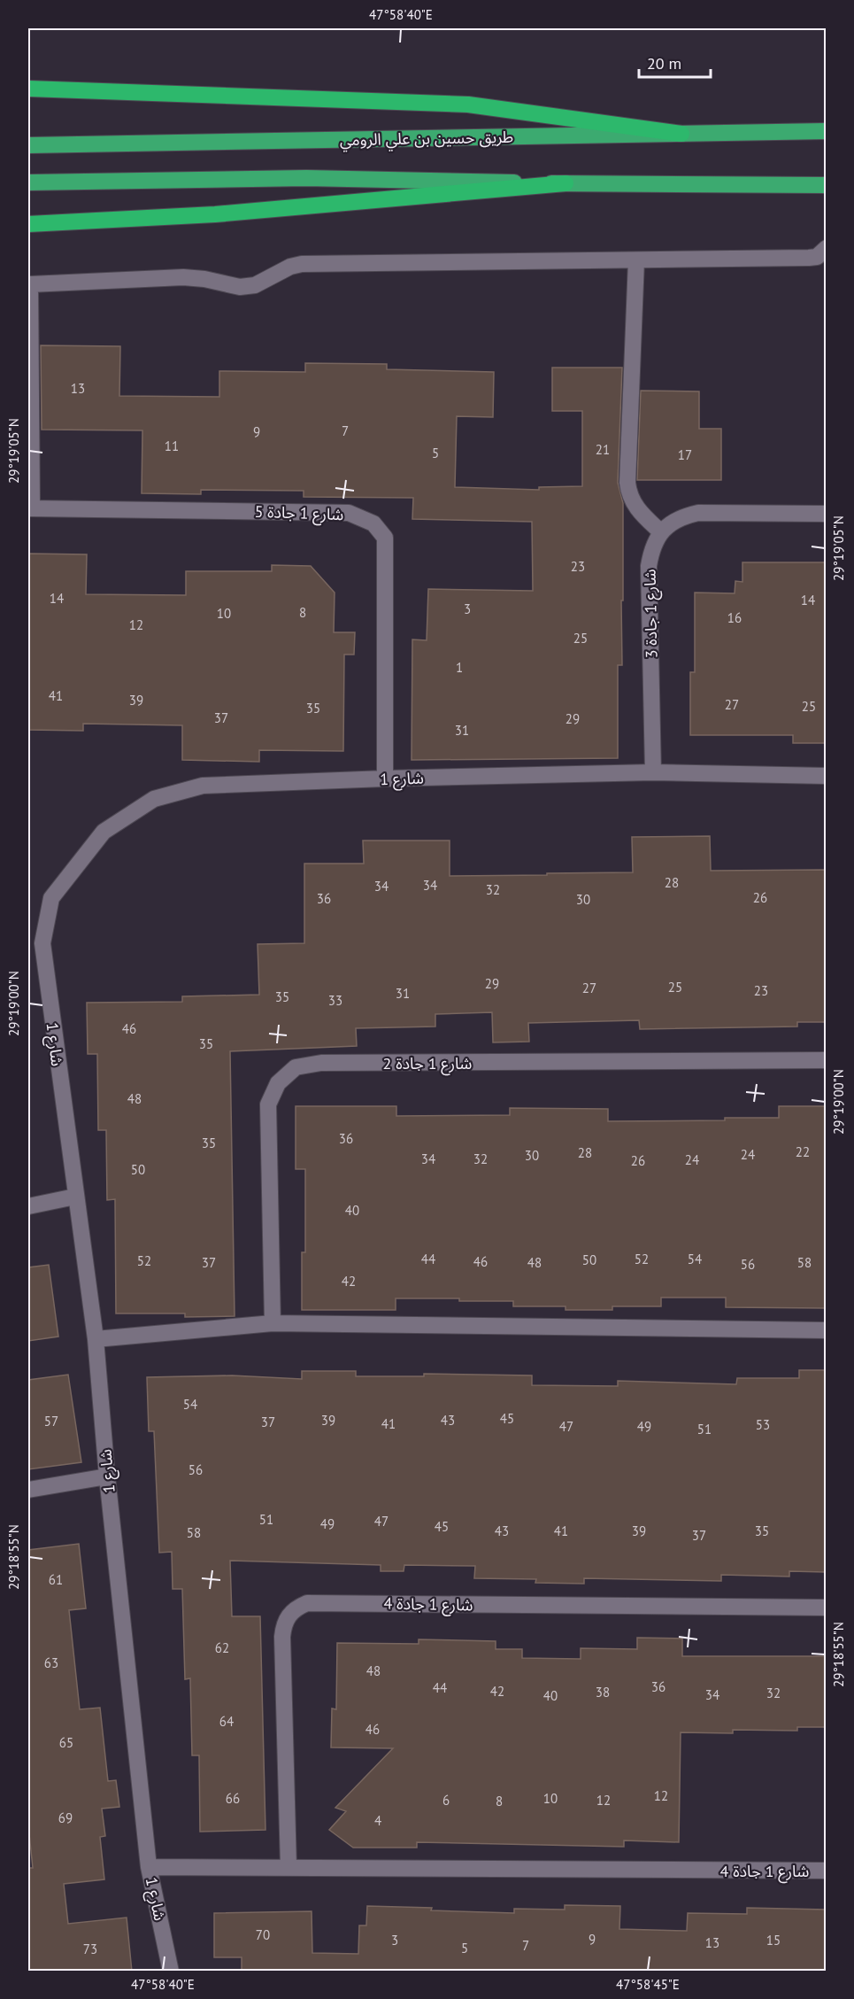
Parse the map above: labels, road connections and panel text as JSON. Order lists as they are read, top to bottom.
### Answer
{
  "streets": {
    "highway": ["طريق حسين بن علي الرومي"],
    "street": [
      "شارع 1 جادة 5",
      "شارع 1 جادة 3",
      "شارع 1",
      "شارع 1 جادة 2",
      "شارع 1 جادة 4"
    ]
  },
  "crossings": [
    ["شارع 1 جادة 5", "شارع 1"],
    ["شارع 1 جادة 3", "شارع 1"],
    ["شارع 1", "شارع 1 جادة 4"]
  ],
  "house_numbers": [
    "13",
    "7",
    "9",
    "11",
    "21",
    "5",
    "17",
    "23",
    "14",
    "14",
    "3",
    "8",
    "10",
    "16",
    "12",
    "25",
    "1",
    "41",
    "39",
    "27",
    "25",
    "35",
    "37",
    "29",
    "31",
    "28",
    "34",
    "34",
    "32",
    "26",
    "36",
    "30",
    "29",
    "25",
    "27",
    "23",
    "31",
    "35",
    "33",
    "46",
    "35",
    "48",
    "36",
    "35",
    "22",
    "28",
    "24",
    "30",
    "34",
    "32",
    "24",
    "26",
    "50",
    "40",
    "44",
    "52",
    "54",
    "50",
    "52",
    "46",
    "37",
    "48",
    "58",
    "56",
    "42",
    "54",
    "45",
    "39",
    "43",
    "57",
    "37",
    "41",
    "53",
    "47",
    "49",
    "51",
    "56",
    "51",
    "47",
    "49",
    "45",
    "43",
    "41",
    "39",
    "35",
    "58",
    "37",
    "61",
    "62",
    "63",
    "48",
    "36",
    "44",
    "42",
    "38",
    "32",
    "34",
    "40",
    "64",
    "46",
    "65",
    "12",
    "66",
    "10",
    "6",
    "12",
    "8",
    "69",
    "4",
    "70",
    "9",
    "3",
    "15",
    "13",
    "7",
    "5",
    "73"
  ],
  "scale_bar": "20 m",
  "coordinates": [
    "47°58'40\"E",
    "29°19'05\"N",
    "29°19'00\"N",
    "29°18'55\"N",
    "47°58'45\"E"
  ]
}
